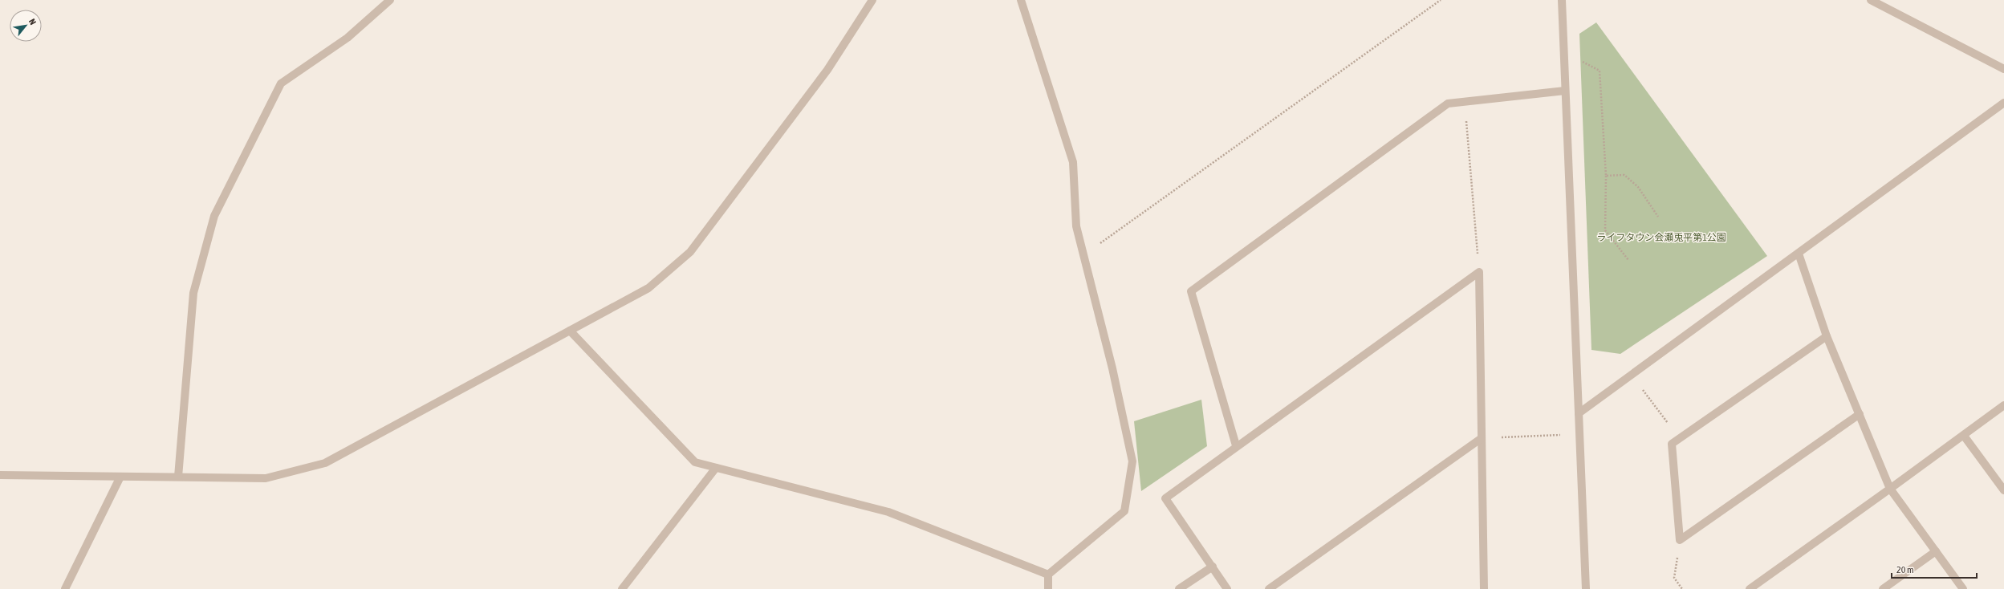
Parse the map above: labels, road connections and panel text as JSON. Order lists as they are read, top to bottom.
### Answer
{
  "parks": ["ライフタウン会瀬兎平第1公園"],
  "scale_bar": "20 m",
  "north": "top right"
}
